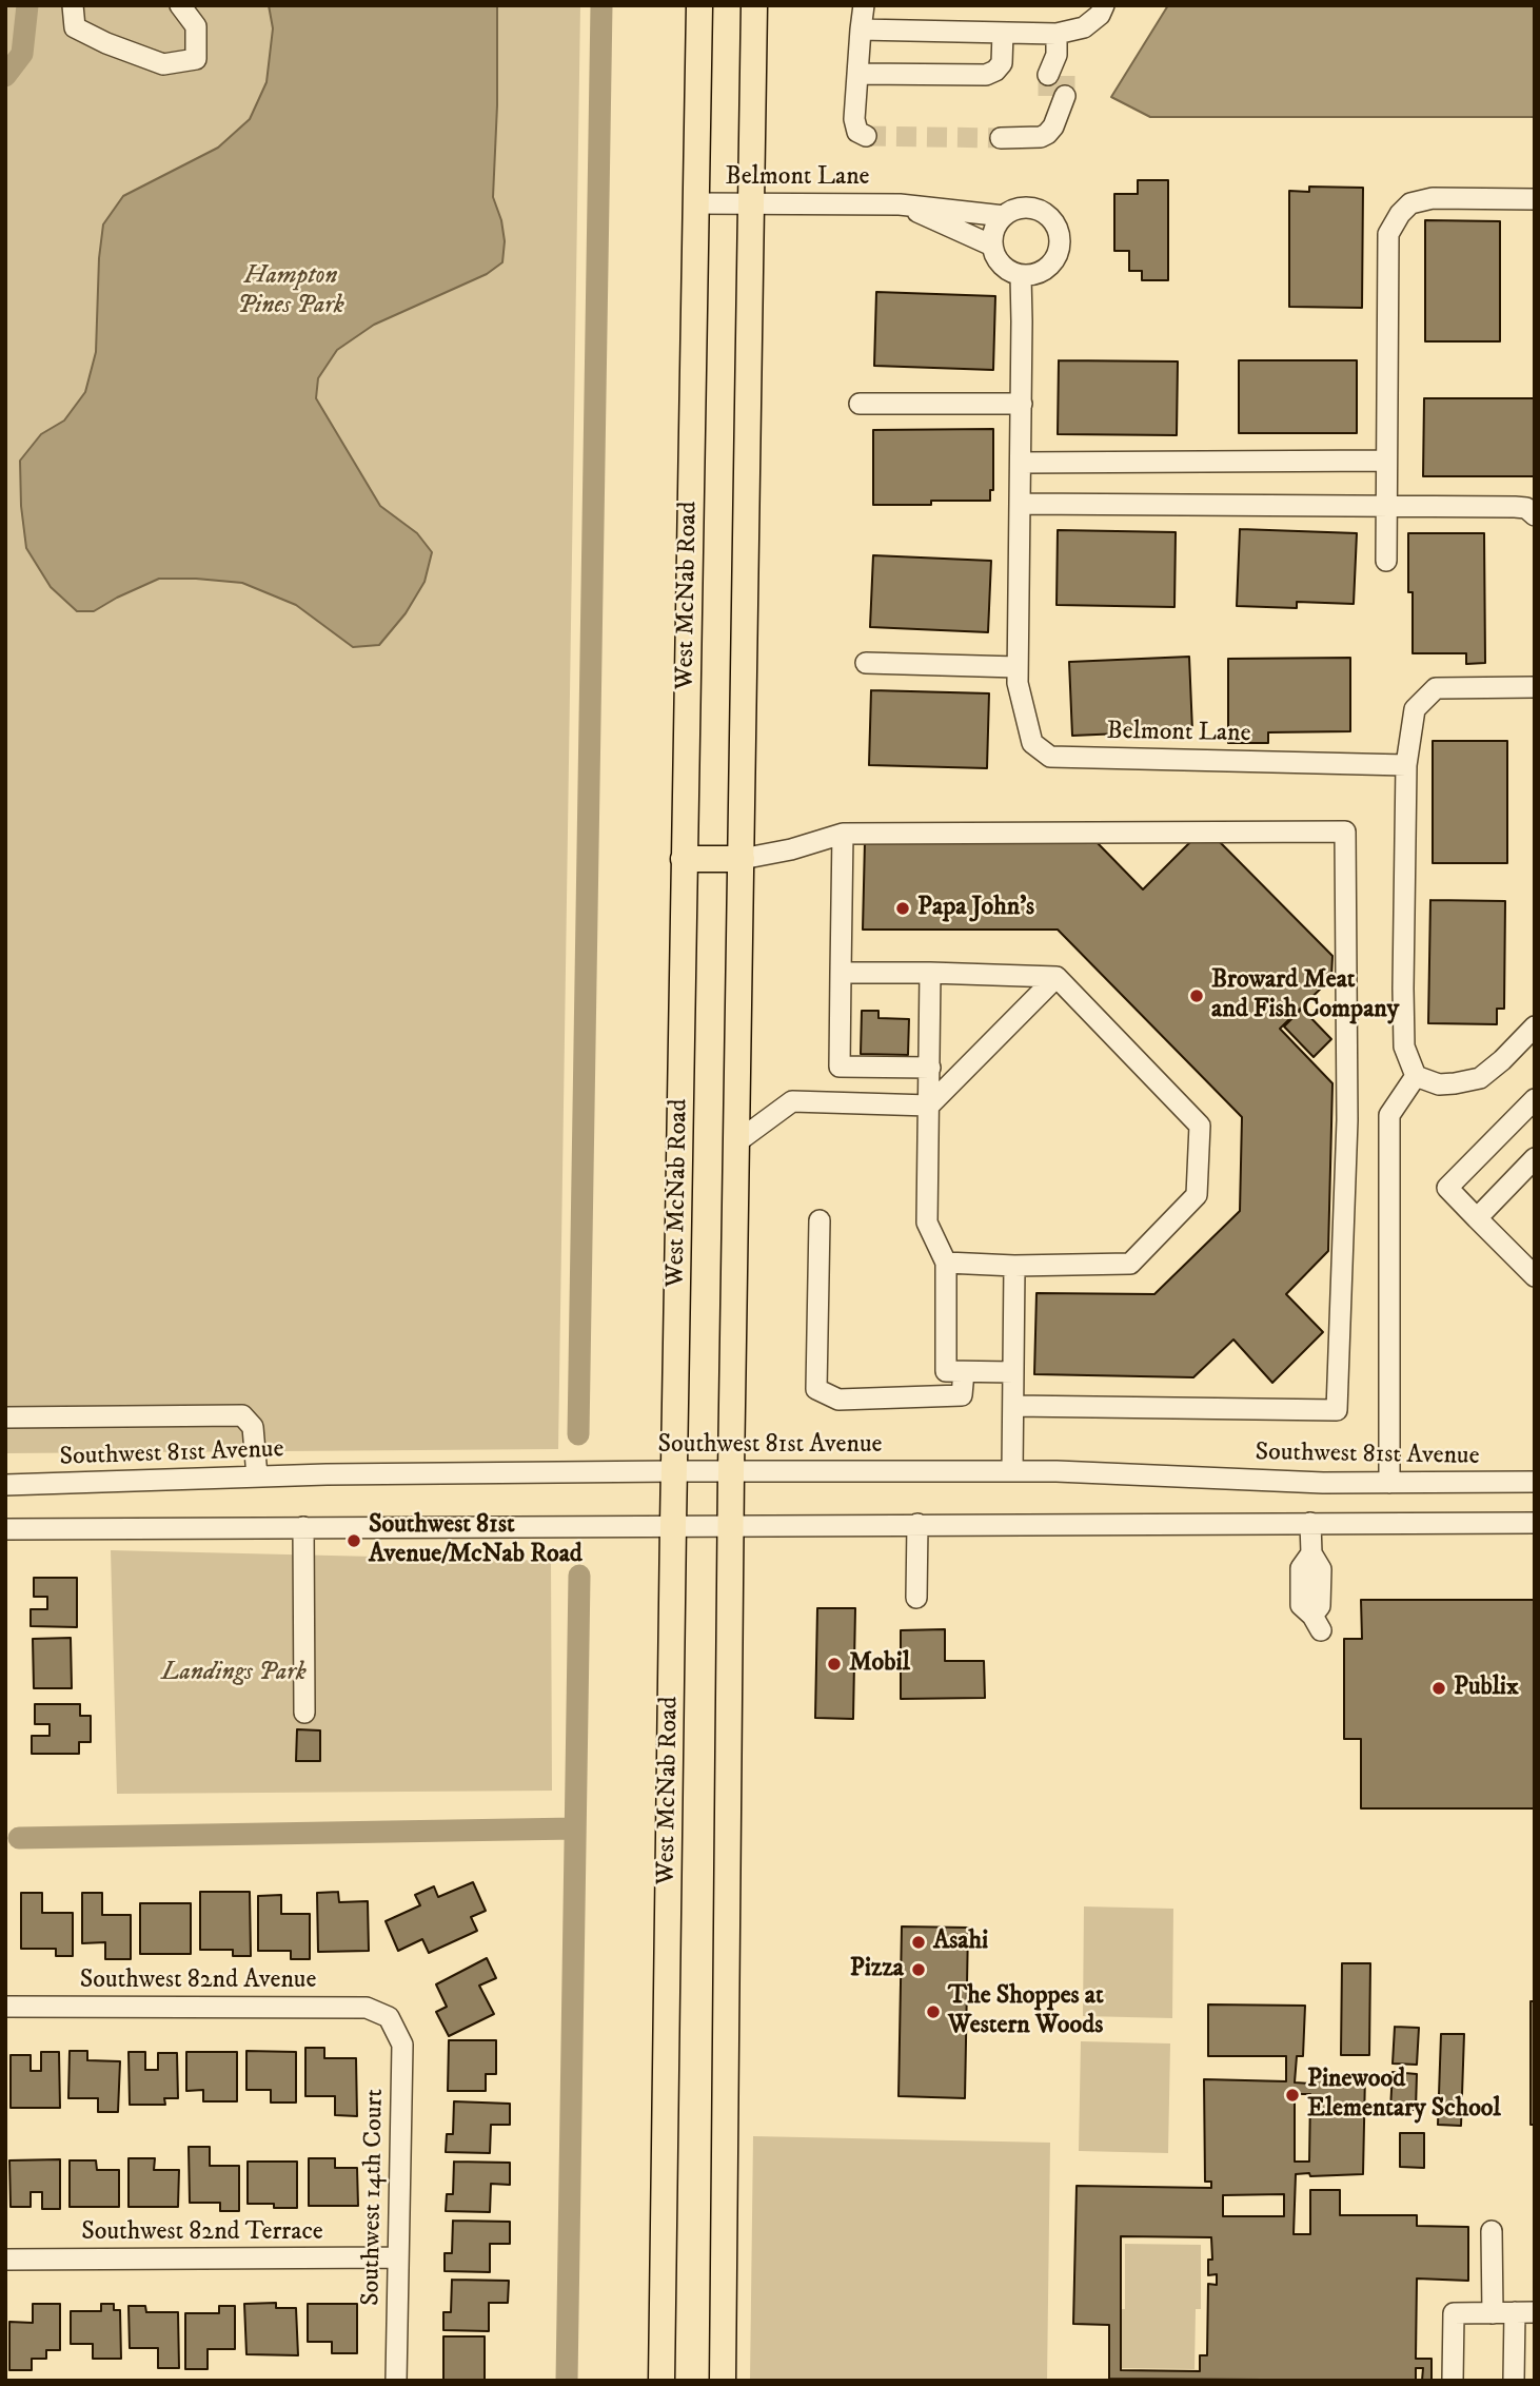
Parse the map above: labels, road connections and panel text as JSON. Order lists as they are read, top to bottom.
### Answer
{
  "streets": {
    "main road": ["West McNab Road"],
    "street": [
      "Belmont Lane",
      "Southwest 81st Avenue",
      "Southwest 82nd Avenue",
      "Southwest 14th Court",
      "Southwest 82nd Terrace"
    ]
  },
  "crossings": [
    ["Belmont Lane", "West McNab Road"],
    ["West McNab Road", "Southwest 81st Avenue"],
    ["Southwest 82nd Avenue", "Southwest 14th Court"],
    ["Southwest 14th Court", "Southwest 82nd Terrace"]
  ],
  "parks": ["Hampton Pines Park", "Landings Park"],
  "places": [
    "Papa John's",
    "Broward Meat and Fish Company",
    "Southwest 81st Avenue/McNab Road",
    "Mobil",
    "Publix",
    "Asahi",
    "Pizza",
    "The Shoppes at Western Woods",
    "Pinewood Elementary School"
  ]
}
